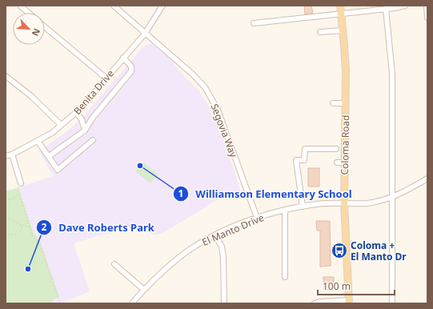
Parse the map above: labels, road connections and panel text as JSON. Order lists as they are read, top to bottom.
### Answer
{
  "streets": {
    "main road": ["Coloma Road"],
    "street": ["Benita Drive", "Segovia Way", "El Manto Drive"]
  },
  "crossings": [
    ["Benita Drive", "Segovia Way"],
    ["Segovia Way", "El Manto Drive"],
    ["Coloma Road", "El Manto Drive"]
  ],
  "places": {
    "other": ["Williamson Elementary School", "Dave Roberts Park"],
    "bus stop": ["Coloma + El Manto Dr"]
  },
  "scale_bar": "100 m",
  "north": "bottom right"
}
